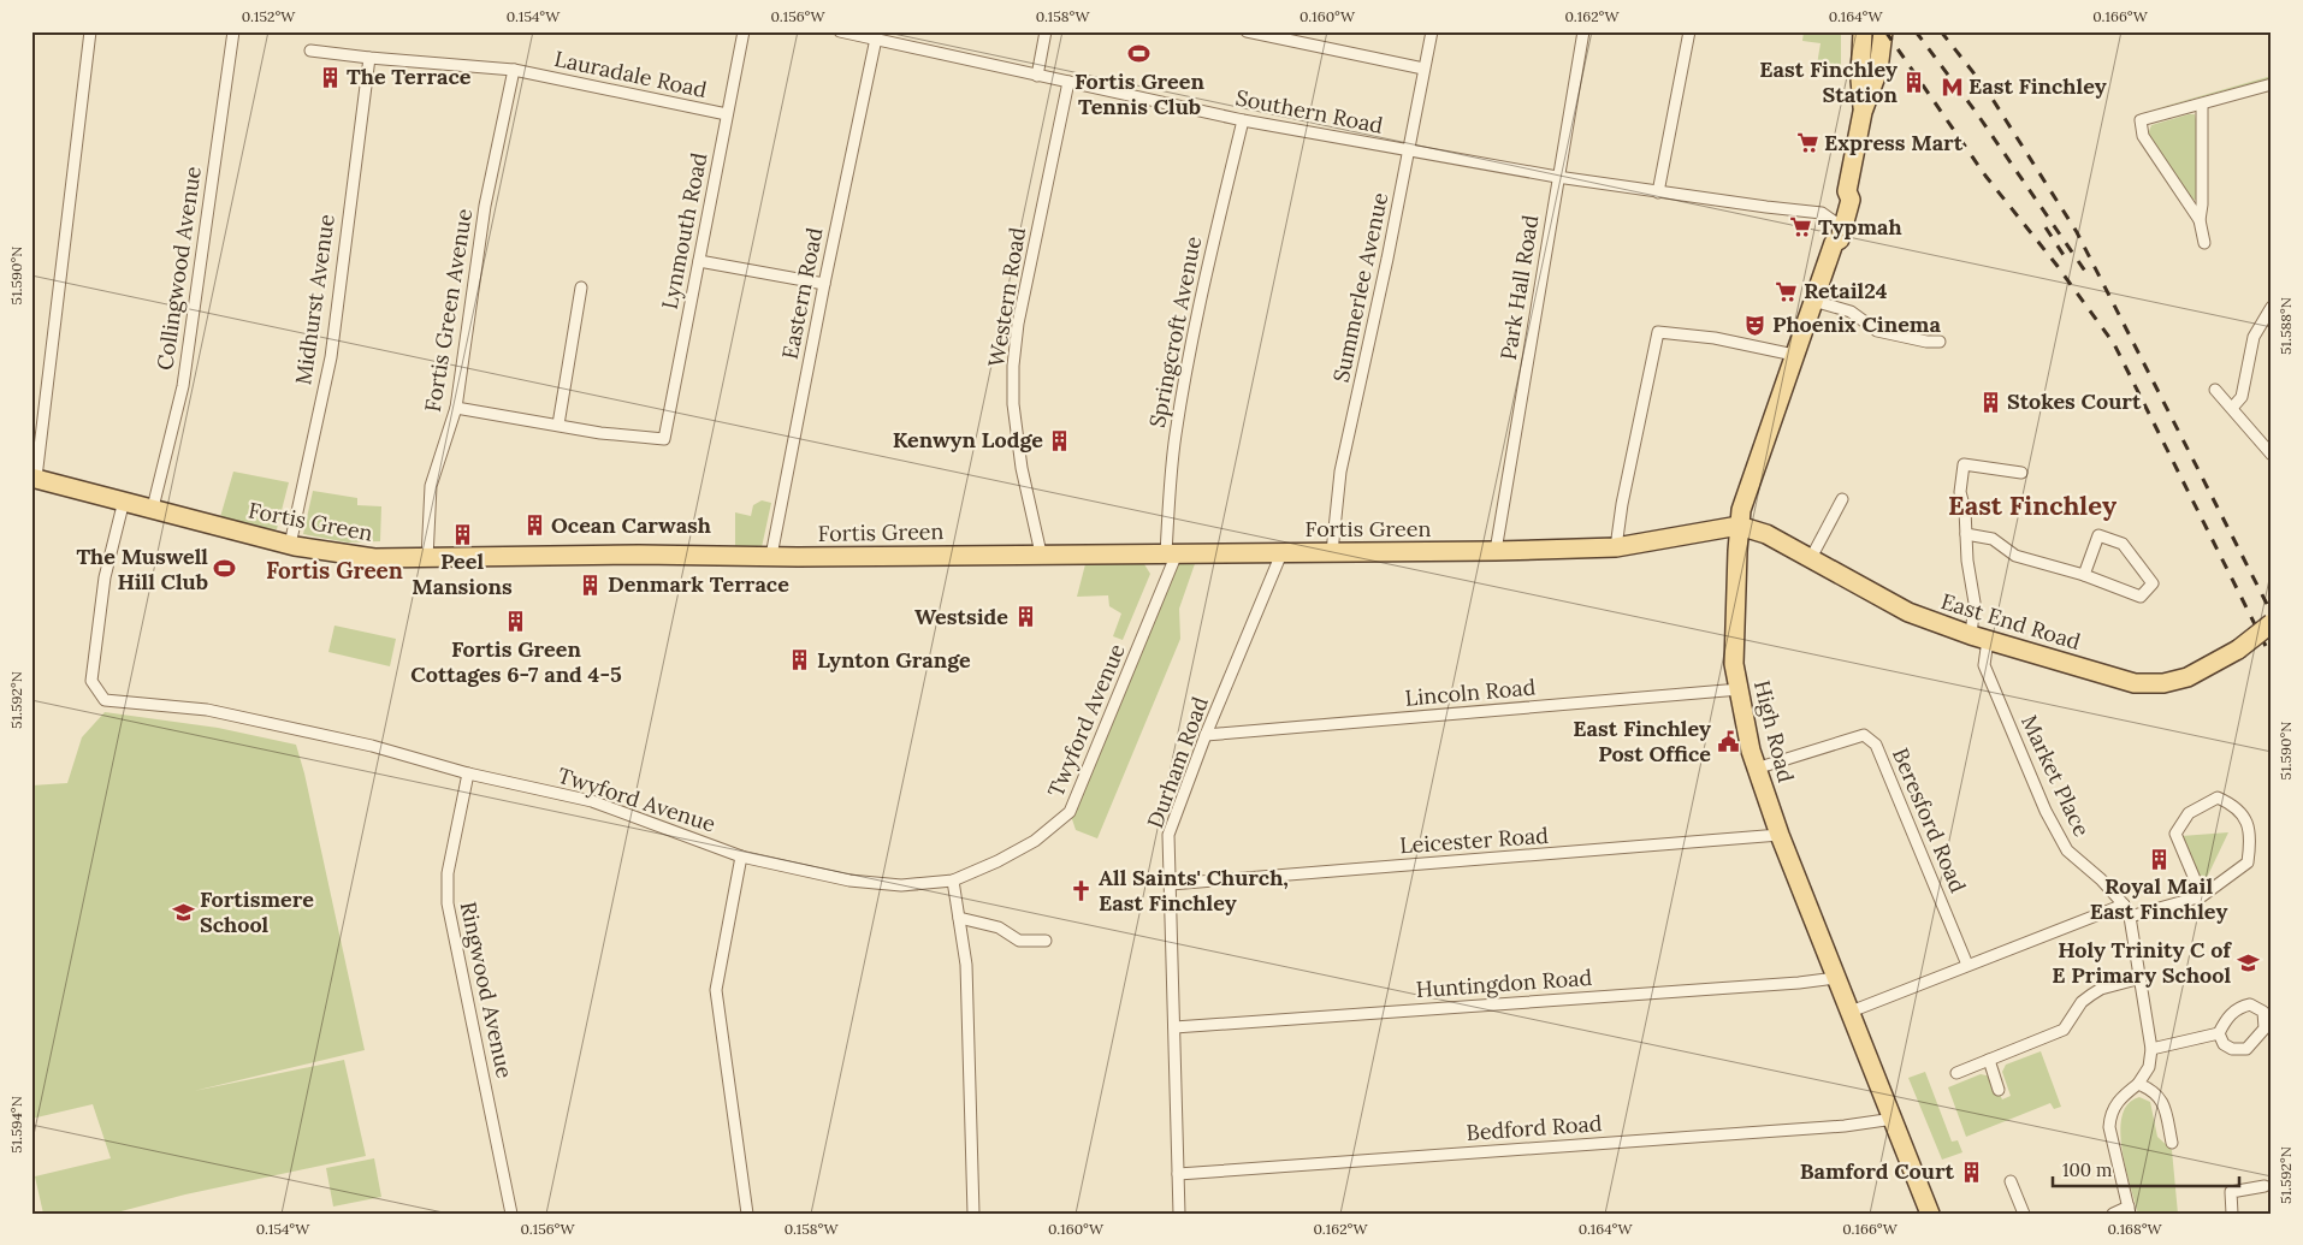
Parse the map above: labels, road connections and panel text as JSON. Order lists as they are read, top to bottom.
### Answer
{
  "streets": {
    "main road": ["Fortis Green", "East End Road", "High Road"],
    "street": [
      "Lauradale Road",
      "Southern Road",
      "Lynmouth Road",
      "Collingwood Avenue",
      "Summerlee Avenue",
      "Park Hall Road",
      "Eastern Road",
      "Western Road",
      "Midhurst Avenue",
      "Fortis Green Avenue",
      "Springcroft Avenue",
      "Lincoln Road",
      "Twyford Avenue",
      "Durham Road",
      "Market Place",
      "Beresford Road",
      "Leicester Road",
      "Huntingdon Road",
      "Ringwood Avenue",
      "Bedford Road"
    ]
  },
  "crossings": [
    ["Lauradale Road", "Lynmouth Road"],
    ["Lauradale Road", "Midhurst Avenue"],
    ["Lauradale Road", "Fortis Green Avenue"],
    ["Southern Road", "Summerlee Avenue"],
    ["Southern Road", "Park Hall Road"],
    ["Southern Road", "Eastern Road"],
    ["Southern Road", "Western Road"],
    ["Southern Road", "Springcroft Avenue"],
    ["Southern Road", "High Road"],
    ["Collingwood Avenue", "Fortis Green"],
    ["Summerlee Avenue", "Fortis Green"],
    ["Park Hall Road", "Fortis Green"],
    ["Eastern Road", "Fortis Green"],
    ["Western Road", "Fortis Green"],
    ["Midhurst Avenue", "Fortis Green"],
    ["Fortis Green Avenue", "Fortis Green"],
    ["Springcroft Avenue", "Fortis Green"],
    ["Springcroft Avenue", "Twyford Avenue"],
    ["Fortis Green", "East End Road"],
    ["Fortis Green", "Twyford Avenue"],
    ["Fortis Green", "High Road"],
    ["Fortis Green", "Durham Road"],
    ["East End Road", "High Road"],
    ["East End Road", "Market Place"],
    ["Lincoln Road", "High Road"],
    ["Lincoln Road", "Durham Road"],
    ["Twyford Avenue", "Ringwood Avenue"],
    ["High Road", "Beresford Road"],
    ["High Road", "Leicester Road"],
    ["High Road", "Huntingdon Road"],
    ["High Road", "Bedford Road"],
    ["Durham Road", "Leicester Road"],
    ["Durham Road", "Huntingdon Road"],
    ["Durham Road", "Bedford Road"]
  ],
  "districts": ["East Finchley", "Fortis Green"],
  "places": {
    "sports": ["Fortis Green Tennis Club", "The Muswell Hill Club"],
    "building": [
      "The Terrace",
      "East Finchley Station",
      "Stokes Court",
      "Kenwyn Lodge",
      "Ocean Carwash",
      "Peel Mansions",
      "Denmark Terrace",
      "Westside",
      "Fortis Green Cottages 6-7 and 4-5",
      "Lynton Grange",
      "Royal Mail East Finchley",
      "Bamford Court"
    ],
    "metro station": ["East Finchley"],
    "supermarket": ["Express Mart", "Typmah", "Retail24"],
    "theatre": ["Phoenix Cinema"],
    "public building": ["East Finchley Post Office"],
    "church": ["All Saints' Church, East Finchley"],
    "school or university": ["Fortismere School", "Holy Trinity C of E Primary School"]
  },
  "scale_bar": "100 m",
  "coordinates": [
    "0.152°W",
    "0.154°W",
    "0.156°W",
    "0.158°W",
    "0.160°W",
    "0.162°W",
    "0.164°W",
    "0.166°W",
    "51.590°N",
    "51.588°N",
    "51.592°N",
    "51.594°N",
    "0.168°W"
  ]
}
